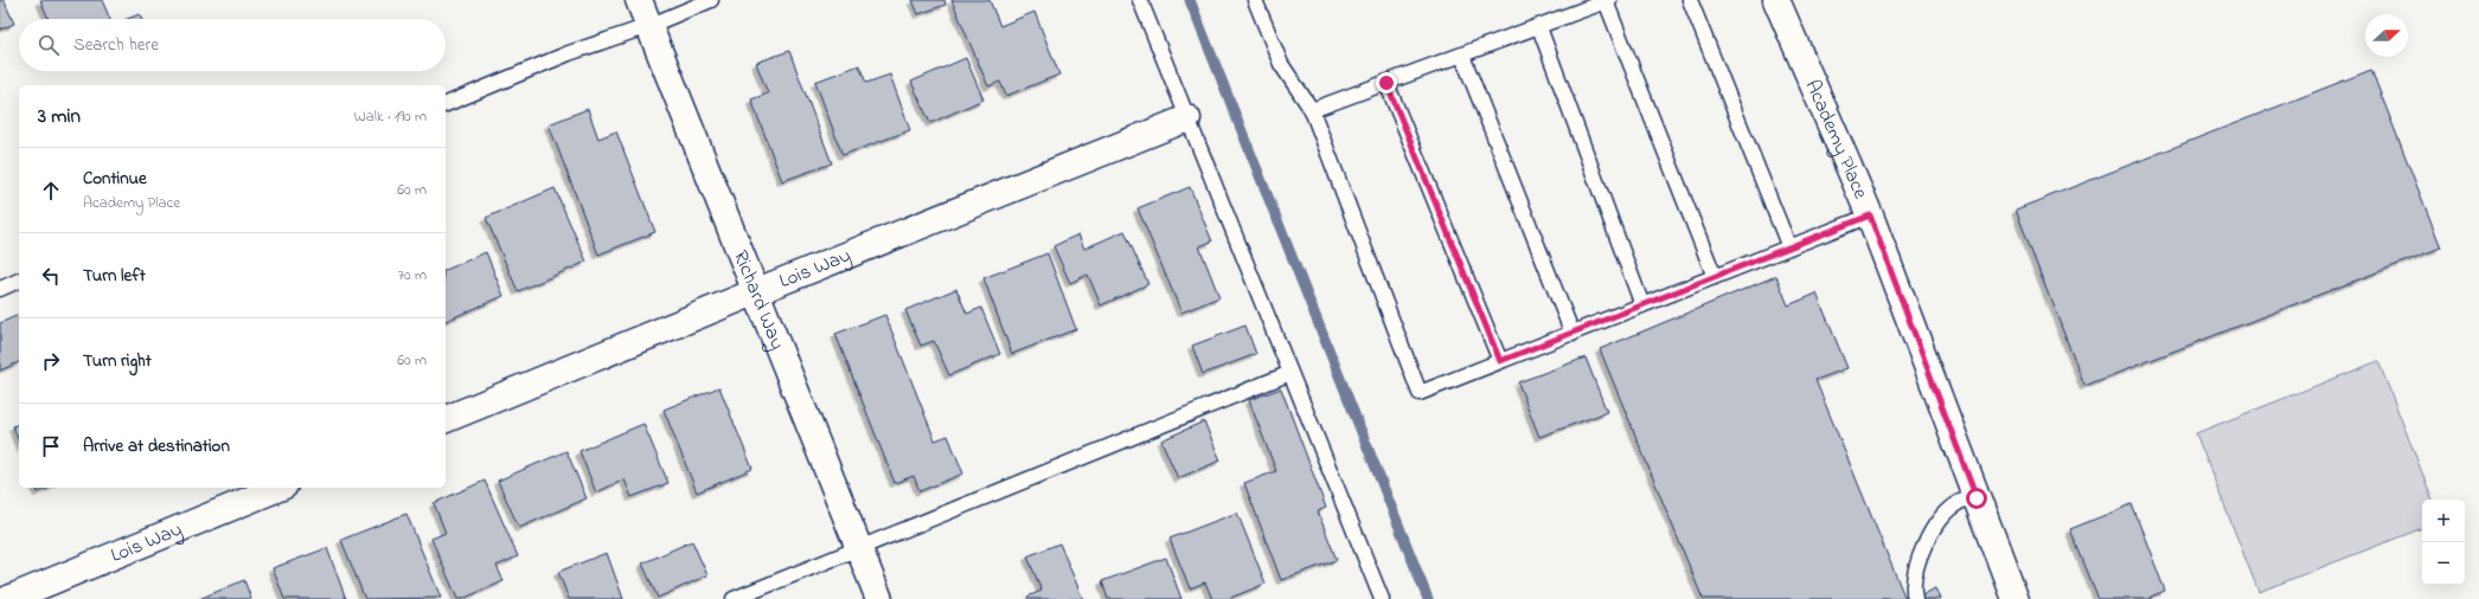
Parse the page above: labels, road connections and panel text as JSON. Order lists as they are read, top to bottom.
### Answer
{
  "streets": {
    "street": ["Academy Place", "Lois Way", "Richard Way"]
  },
  "crossings": [
    ["Lois Way", "Richard Way"]
  ],
  "north": "right",
  "page": {
    "search": "Search here",
    "heading": ["3 min", "Walk · 190 m"],
    "list": [
      ["Continue", "Academy Place", "60 m"],
      ["Turn left", "70 m"],
      ["Turn right", "60 m"],
      "Arrive at destination"
    ],
    "map_buttons": ["+", "−"]
  }
}
